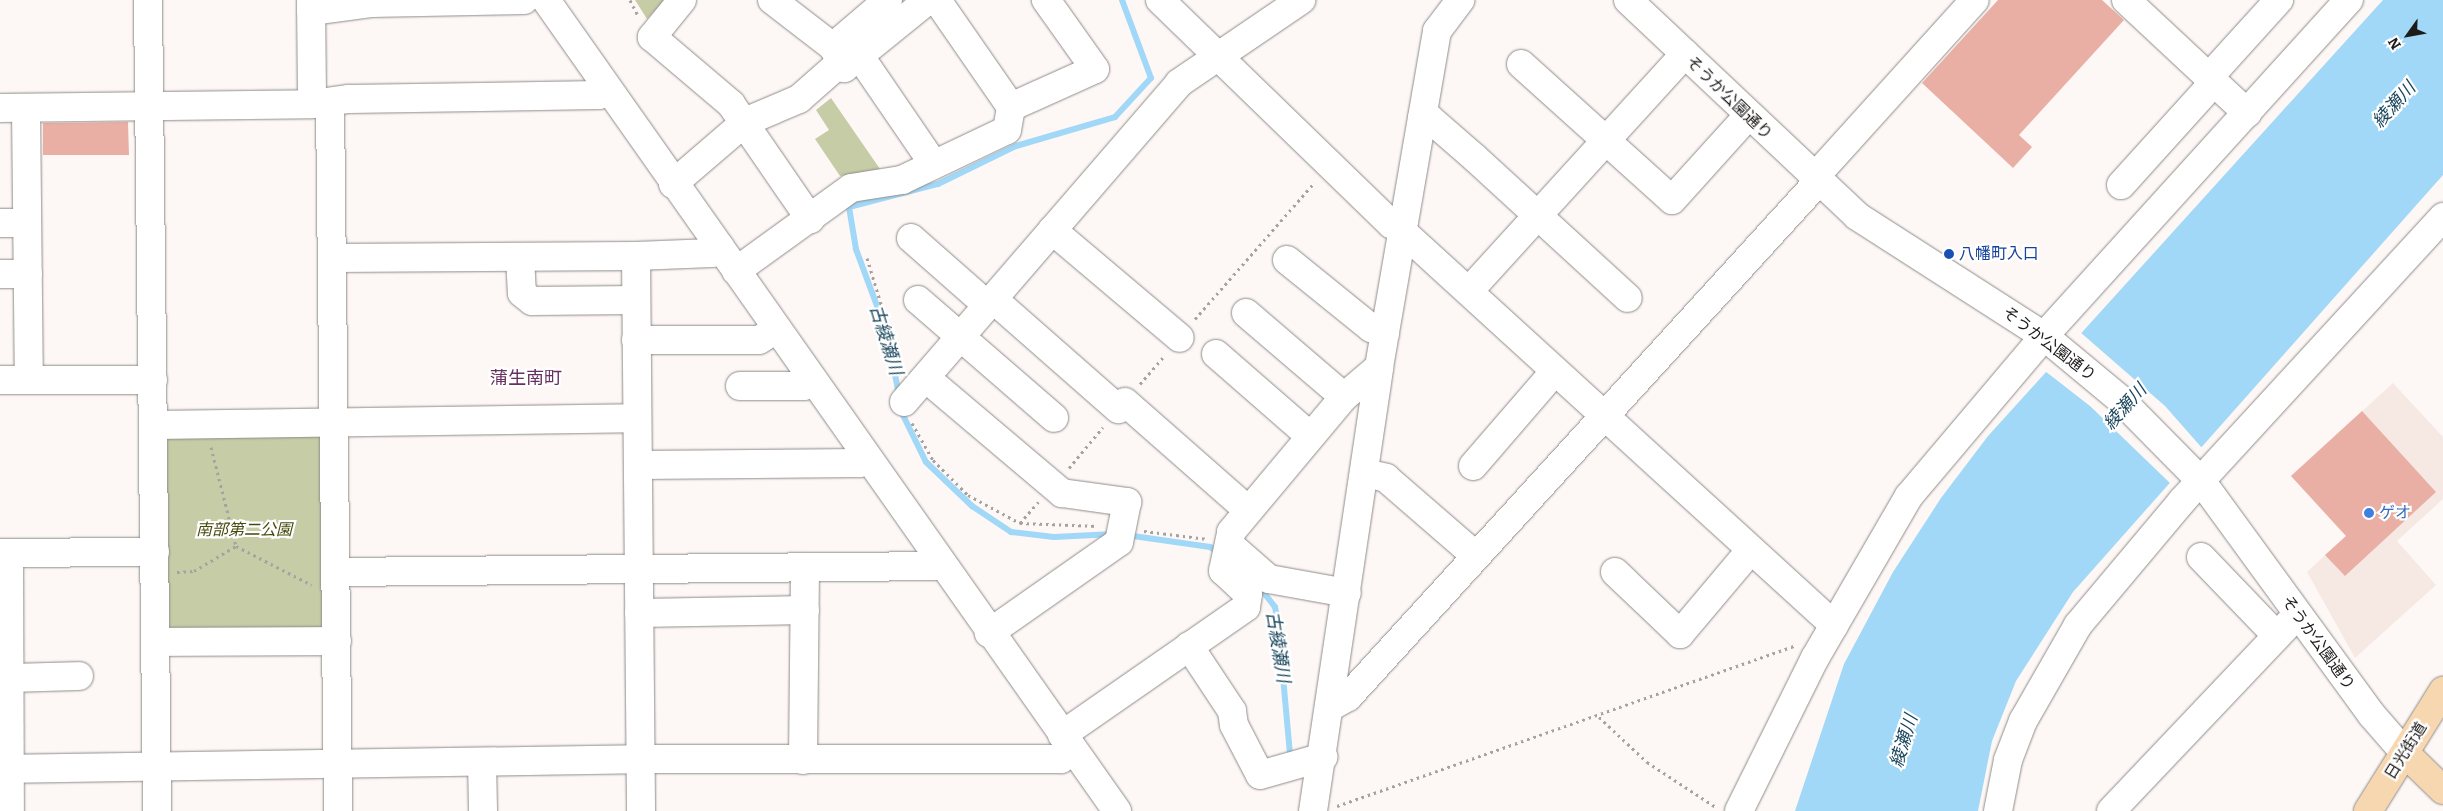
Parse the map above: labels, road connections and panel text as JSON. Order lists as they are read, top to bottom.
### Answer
{
  "streets": {
    "main road": ["日光街道"],
    "street": ["そうか公園通り"]
  },
  "crossings": [
    ["そうか公園通り", "日光街道"]
  ],
  "districts": ["蒲生南町"],
  "water": ["綾瀬川", "古綾瀬川"],
  "parks": ["南部第二公園"],
  "places": ["八幡町入口", "ゲオ"],
  "north": "bottom left"
}
